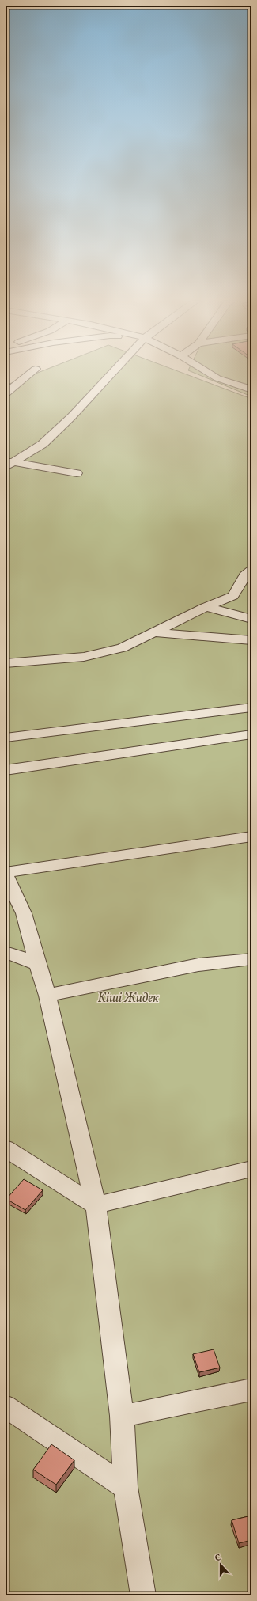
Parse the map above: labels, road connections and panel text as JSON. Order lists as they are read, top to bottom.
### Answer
{
  "parks": ["Кіші Жидек"],
  "north": "top"
}
